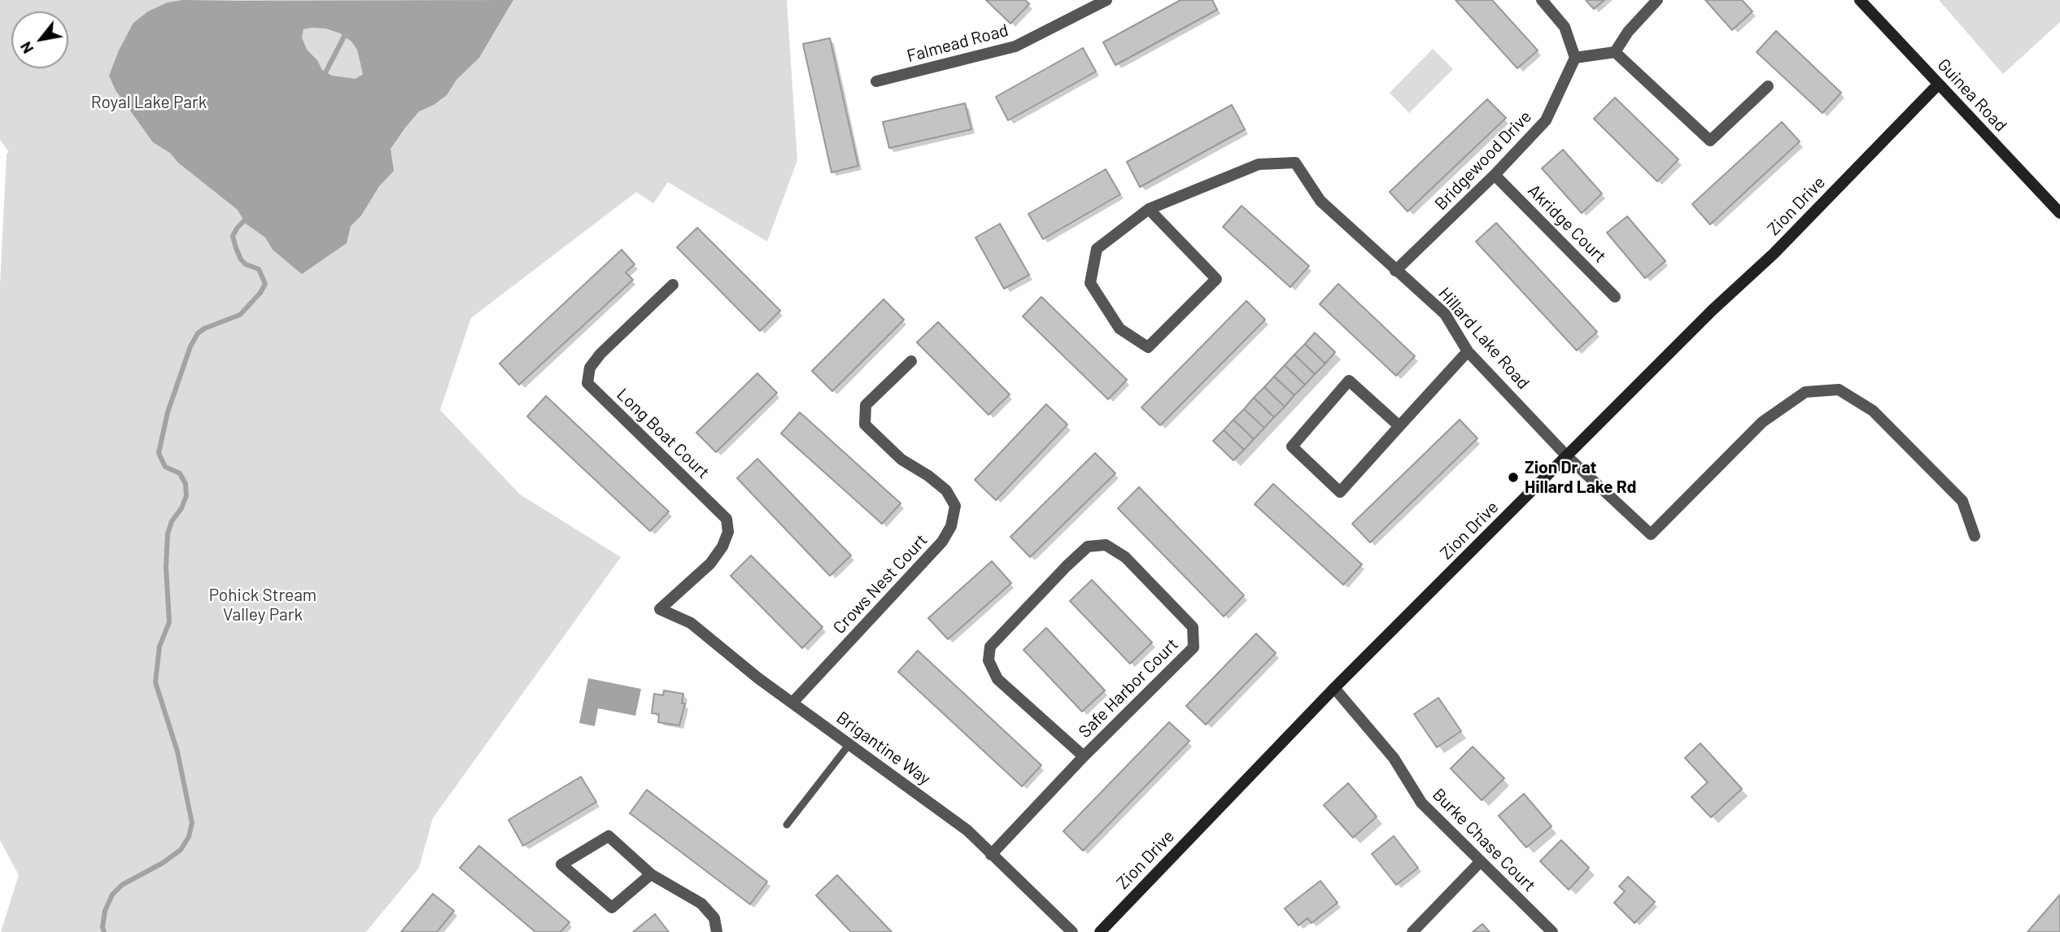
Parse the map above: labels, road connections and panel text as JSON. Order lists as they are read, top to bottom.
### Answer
{
  "streets": {
    "street": [
      "Falmead Road",
      "Guinea Road",
      "Bridgewood Drive",
      "Zion Drive",
      "Akridge Court",
      "Hillard Lake Road",
      "Long Boat Court",
      "Crows Nest Court",
      "Safe Harbor Court",
      "Brigantine Way",
      "Burke Chase Court"
    ]
  },
  "crossings": [
    ["Guinea Road", "Zion Drive"],
    ["Bridgewood Drive", "Akridge Court"],
    ["Bridgewood Drive", "Hillard Lake Road"],
    ["Zion Drive", "Hillard Lake Road"],
    ["Zion Drive", "Burke Chase Court"],
    ["Long Boat Court", "Brigantine Way"],
    ["Crows Nest Court", "Brigantine Way"],
    ["Safe Harbor Court", "Brigantine Way"]
  ],
  "parks": ["Royal Lake Park", "Pohick Stream Valley Park"],
  "places": ["Zion Dr at Hillard Lake Rd"],
  "north": "bottom left"
}
